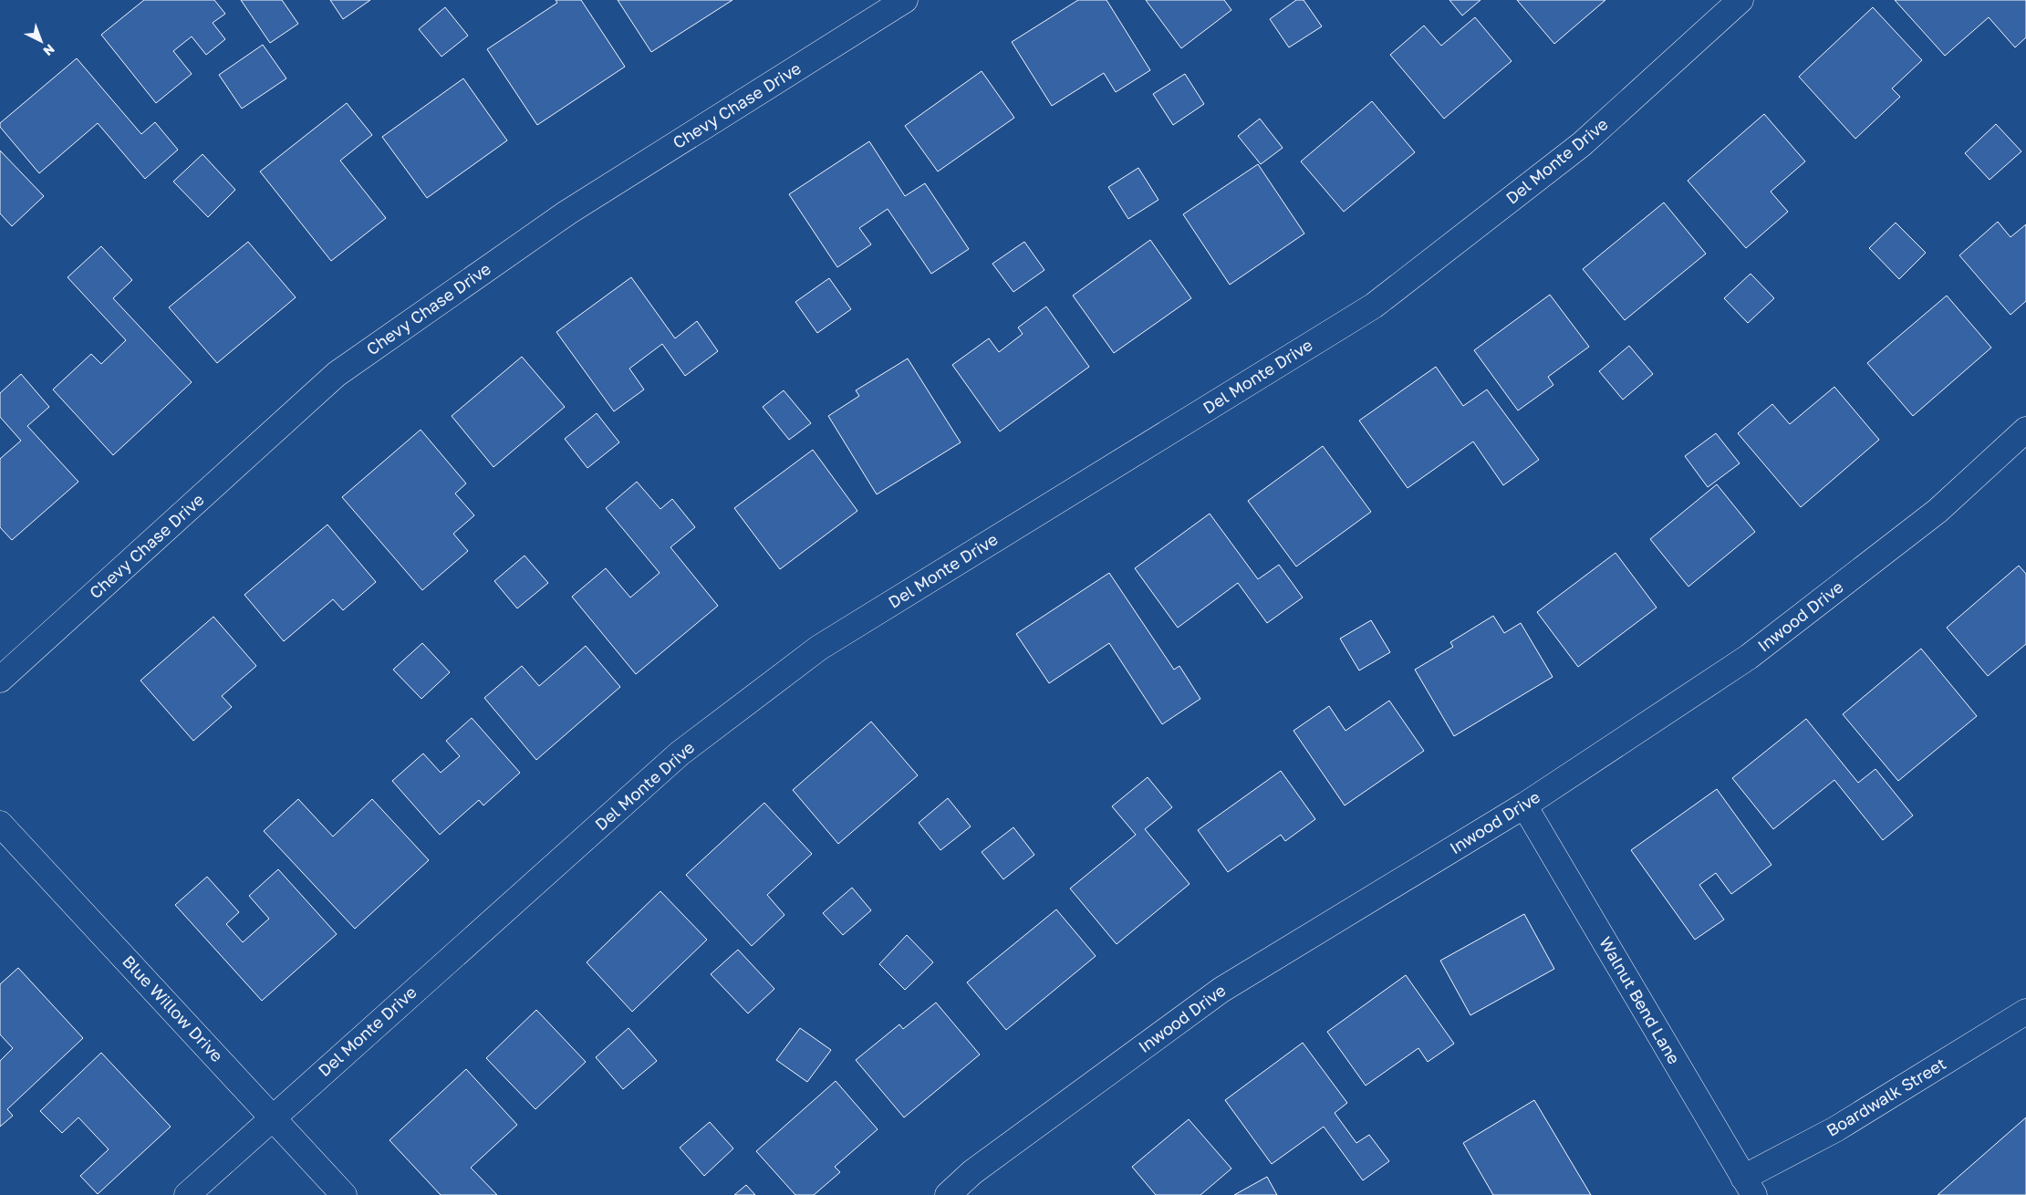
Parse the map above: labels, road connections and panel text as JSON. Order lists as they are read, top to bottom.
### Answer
{
  "streets": {
    "street": [
      "Chevy Chase Drive",
      "Del Monte Drive",
      "Inwood Drive",
      "Walnut Bend Lane",
      "Blue Willow Drive",
      "Boardwalk Street"
    ]
  },
  "crossings": [
    ["Del Monte Drive", "Blue Willow Drive"],
    ["Inwood Drive", "Walnut Bend Lane"],
    ["Walnut Bend Lane", "Boardwalk Street"]
  ],
  "north": "bottom right"
}
